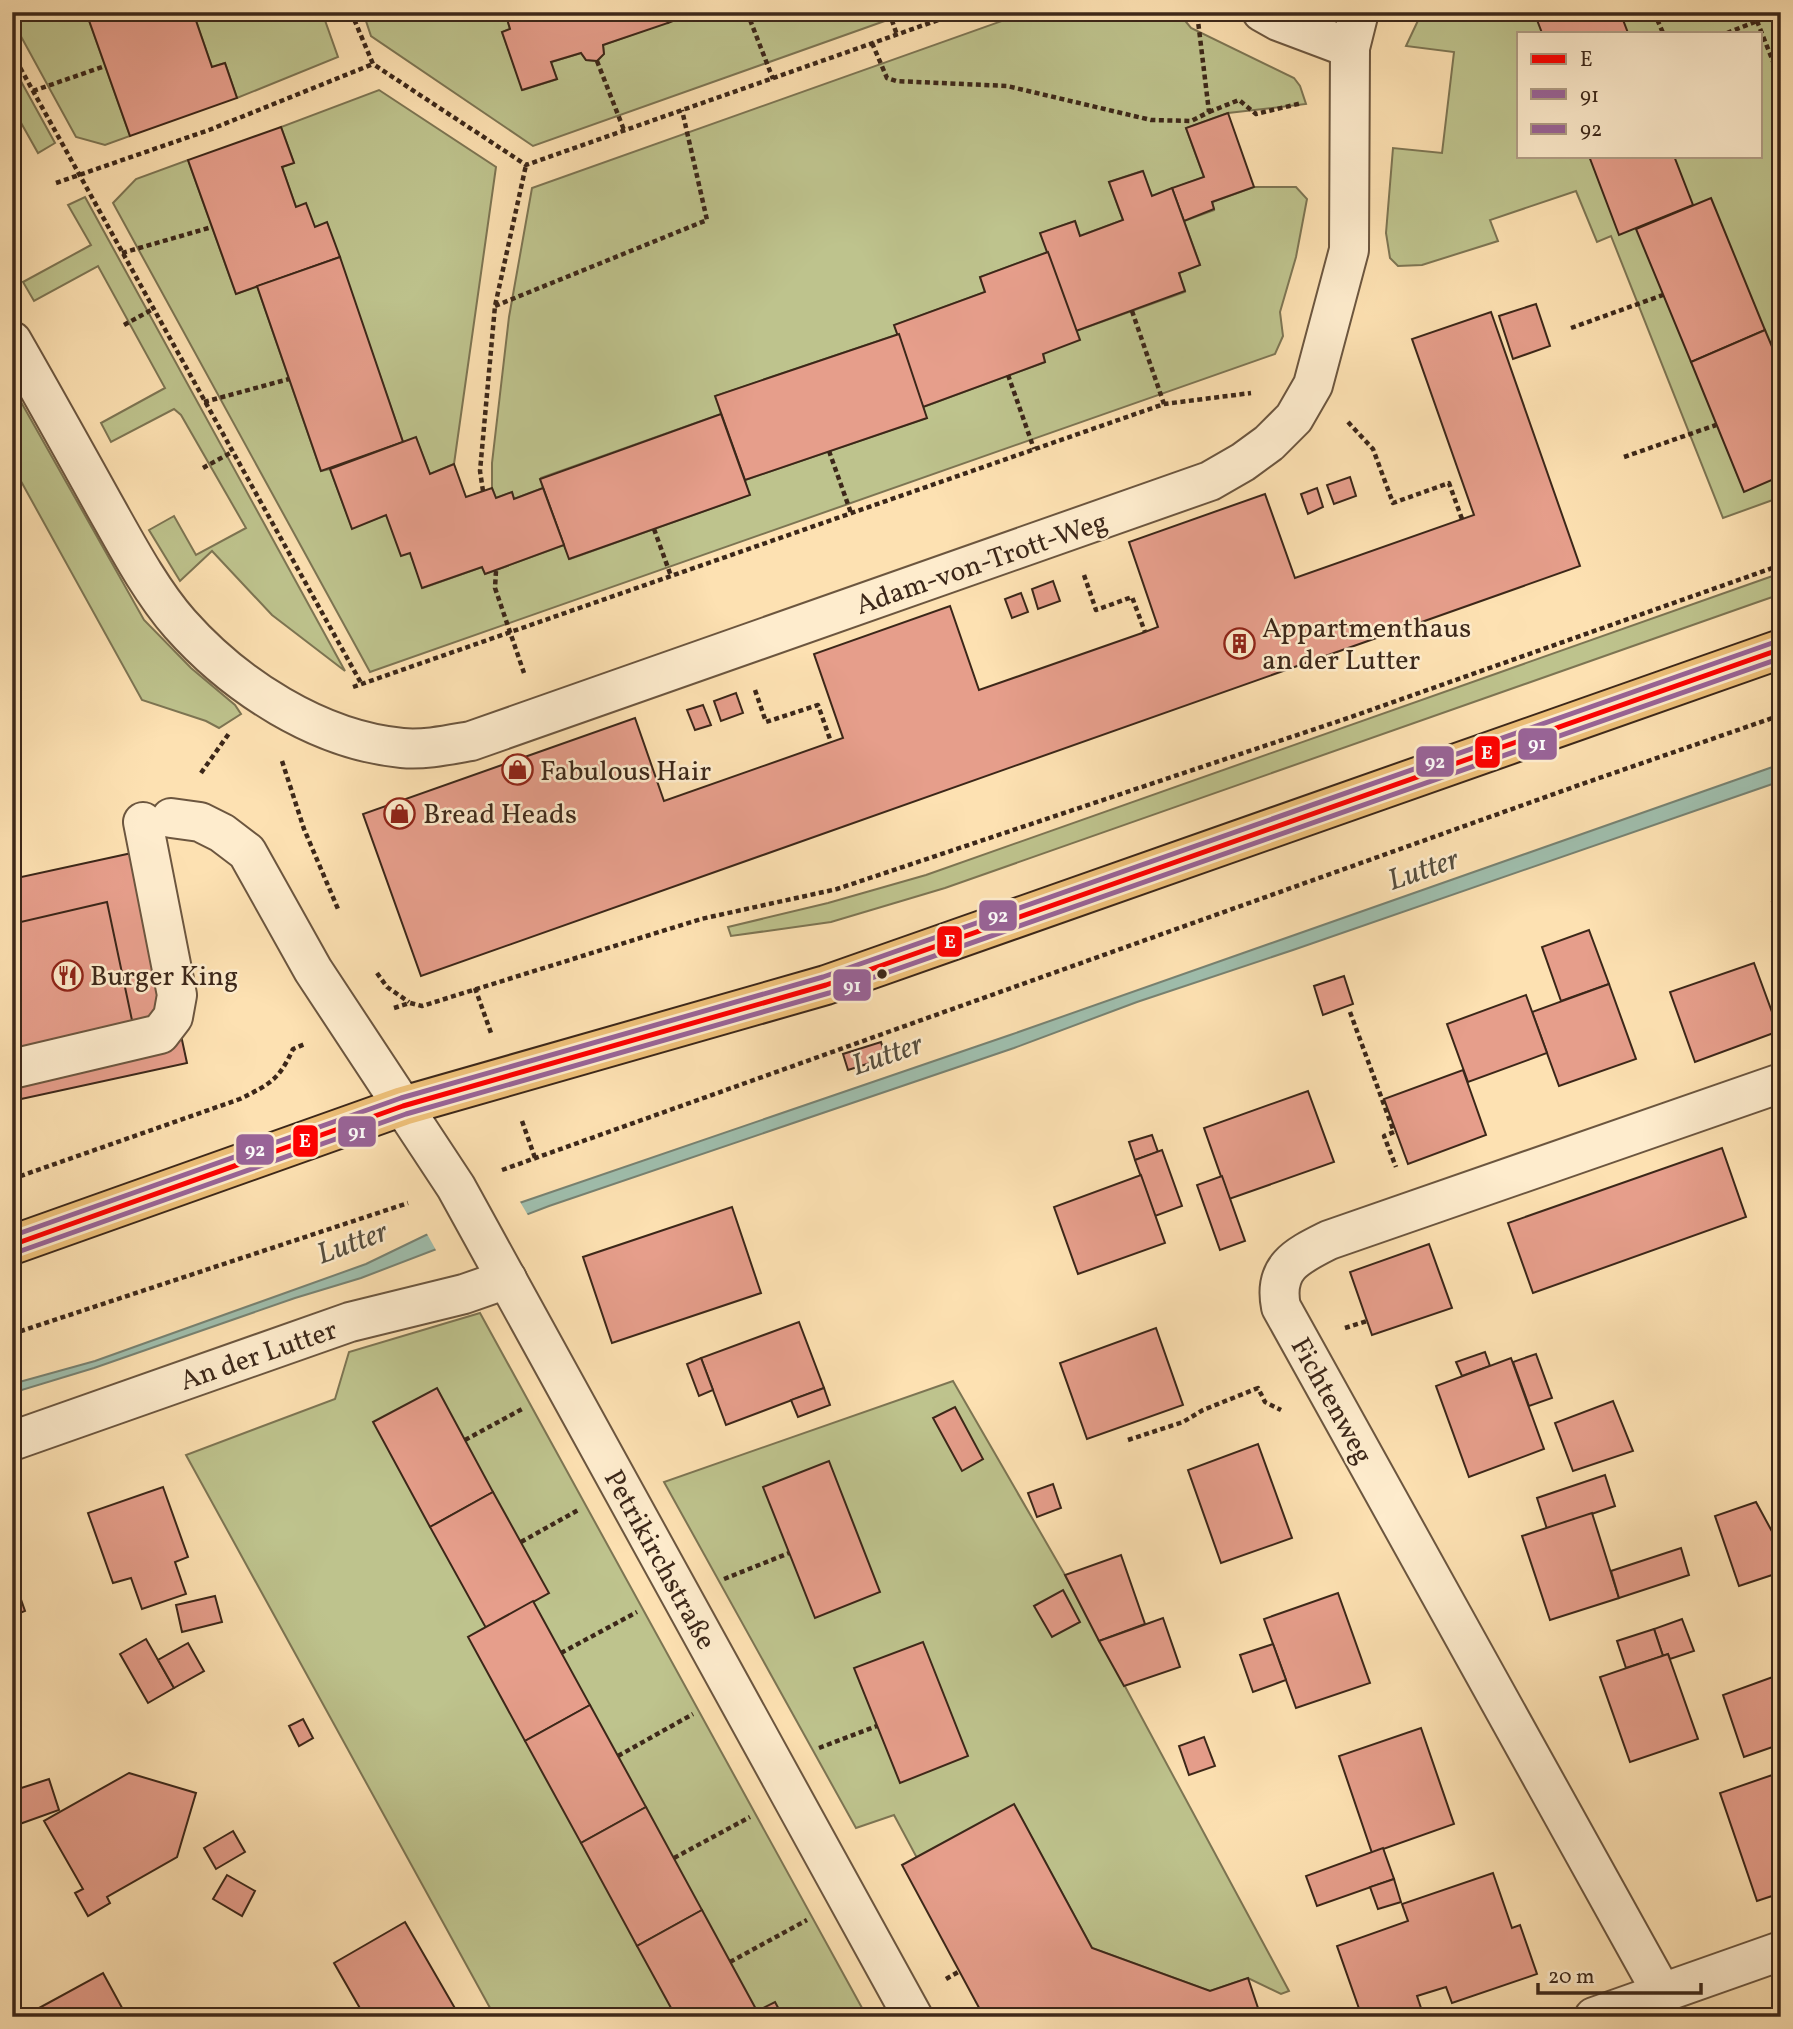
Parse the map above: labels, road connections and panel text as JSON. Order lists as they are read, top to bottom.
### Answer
{
  "streets": {
    "street": [
      "Adam-von-Trott-Weg",
      "An der Lutter",
      "Fichtenweg",
      "Petrikirchstraße"
    ]
  },
  "crossings": [
    ["An der Lutter", "Petrikirchstraße"]
  ],
  "water": ["Lutter"],
  "places": {
    "building": ["Appartmenthaus an der Lutter"],
    "shop": ["Fabulous Hair", "Bread Heads"],
    "restaurant": ["Burger King"]
  },
  "lines": ["transit line 92", "transit line E", "transit line 91"],
  "legend": ["E", "91", "92"],
  "scale_bar": "20 m"
}
